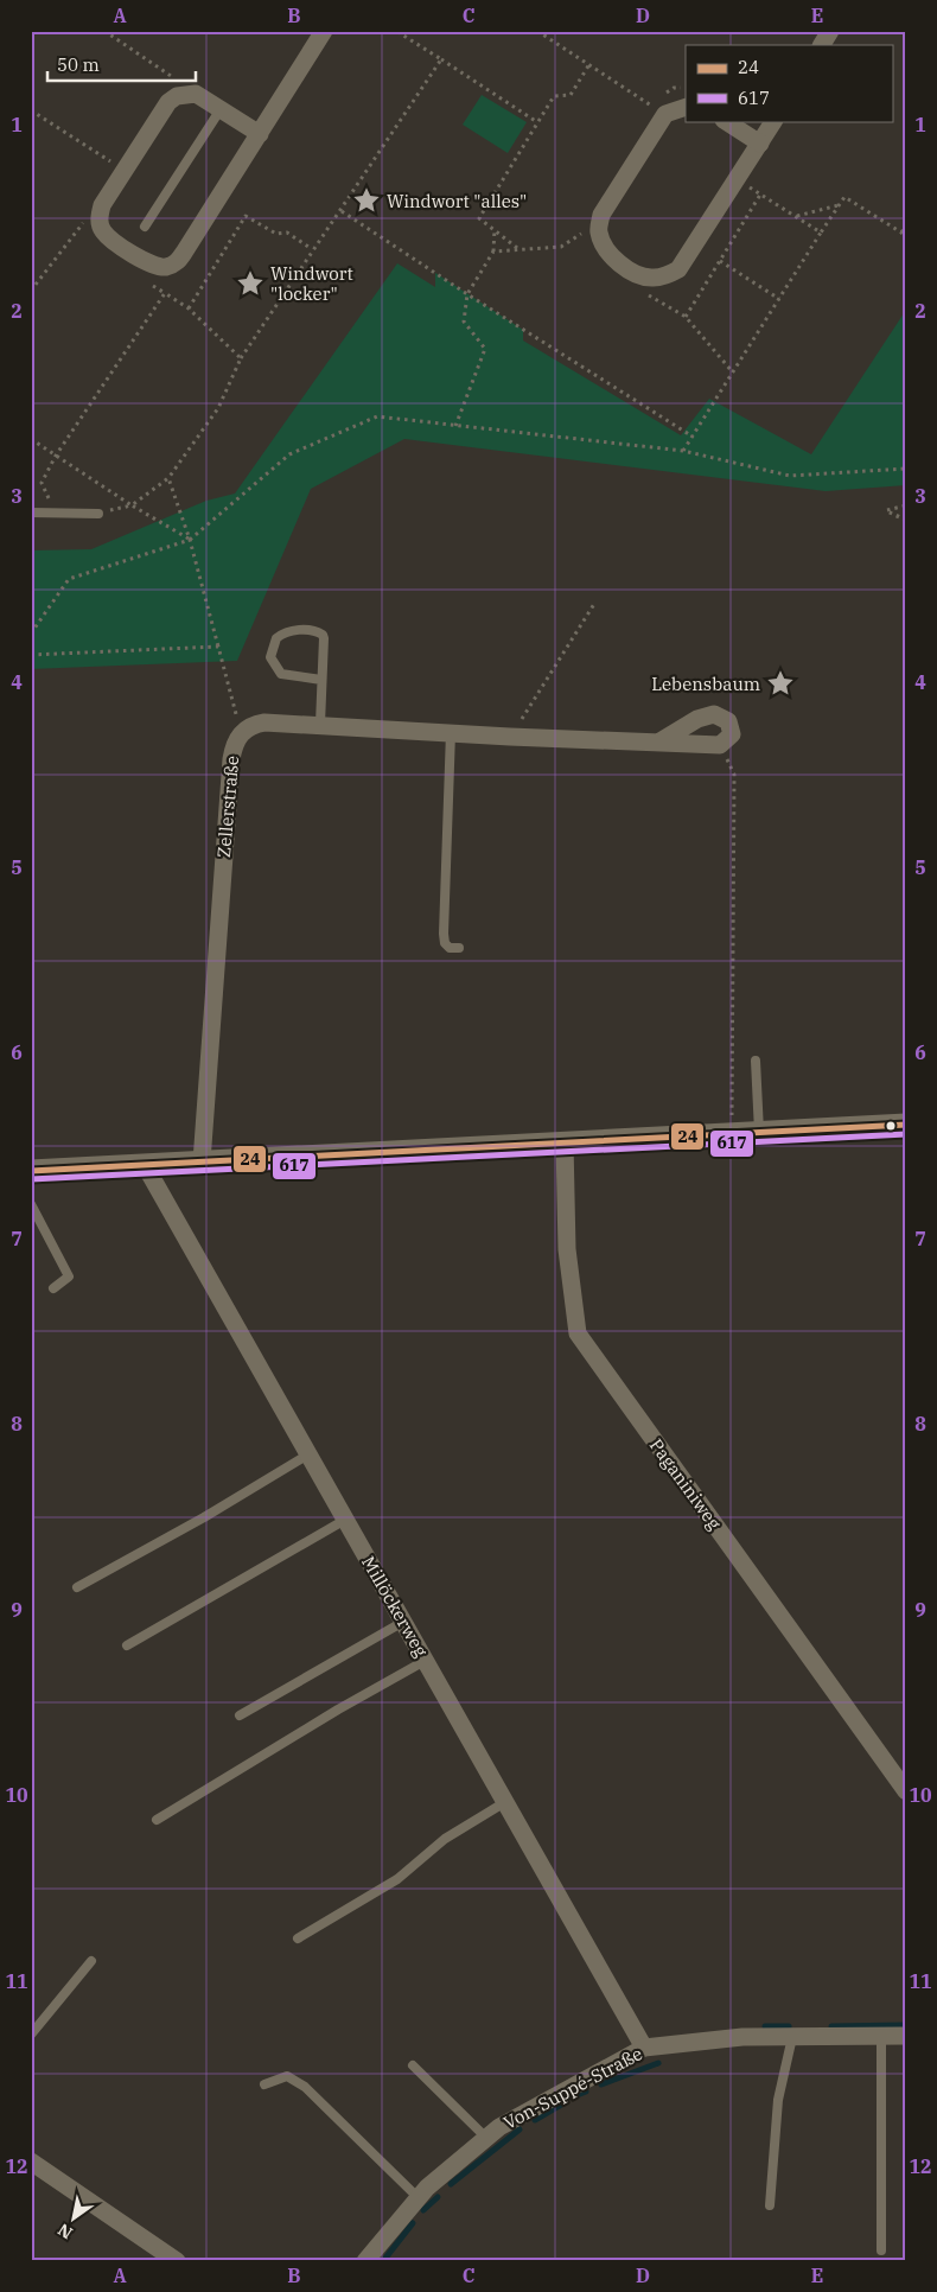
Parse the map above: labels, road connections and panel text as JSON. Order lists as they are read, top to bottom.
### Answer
{
  "streets": {
    "street": [
      "Zellerstraße",
      "Paganiniweg",
      "Millöckerweg",
      "Von-Suppé-Straße"
    ]
  },
  "crossings": [
    ["Millöckerweg", "Von-Suppé-Straße"]
  ],
  "places": {
    "place": ["Windwort \"alles\"", "Windwort \"locker\"", "Lebensbaum"]
  },
  "lines": ["transit line 24", "transit line 617"],
  "legend": ["24", "617"],
  "scale_bar": "50 m",
  "north": "bottom left",
  "grid": {
    "columns": [
      "A",
      "B",
      "C",
      "D",
      "E"
    ],
    "rows": [
      "1",
      "2",
      "3",
      "4",
      "5",
      "6",
      "7",
      "8",
      "9",
      "10",
      "11",
      "12"
    ]
  }
}
